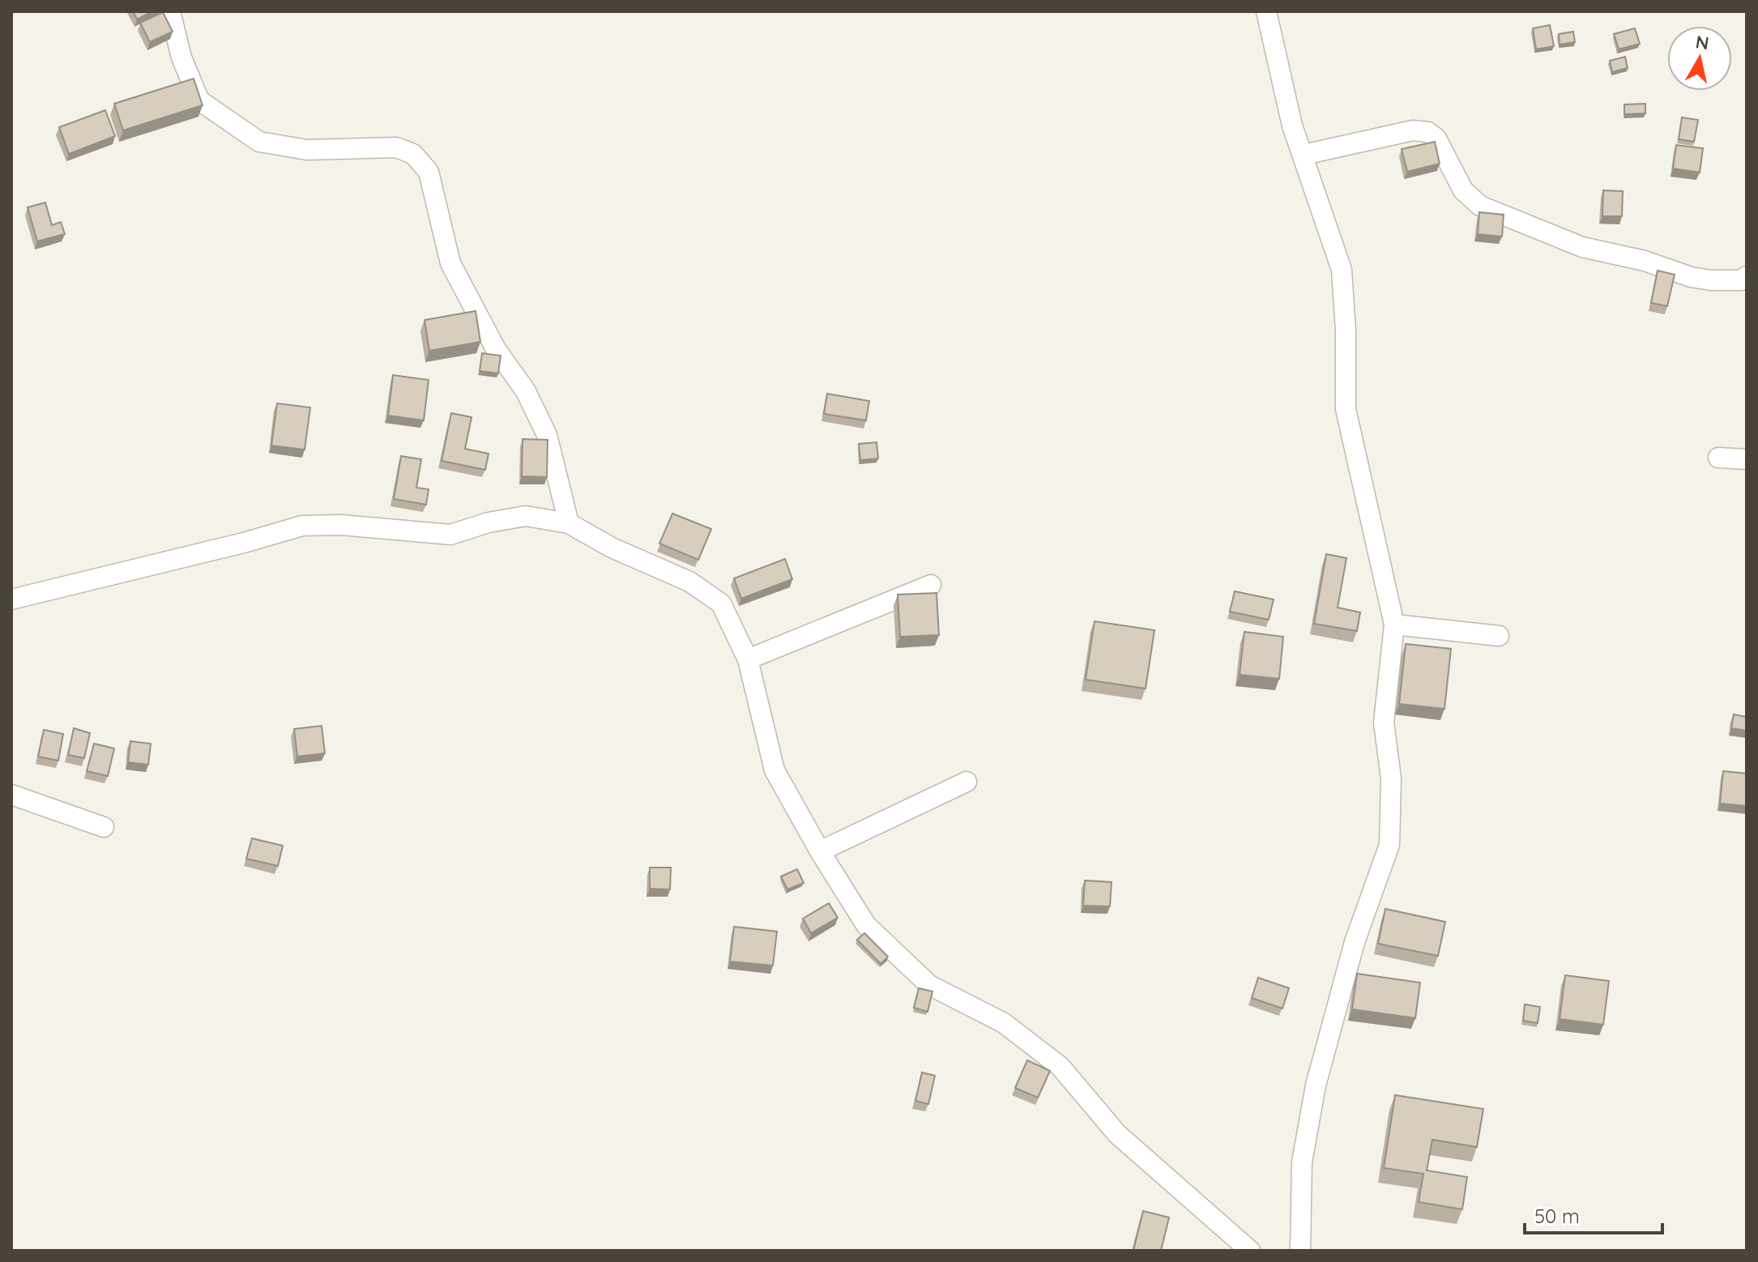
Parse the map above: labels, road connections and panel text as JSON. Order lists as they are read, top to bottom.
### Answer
{
  "scale_bar": "50 m",
  "north": "top"
}
